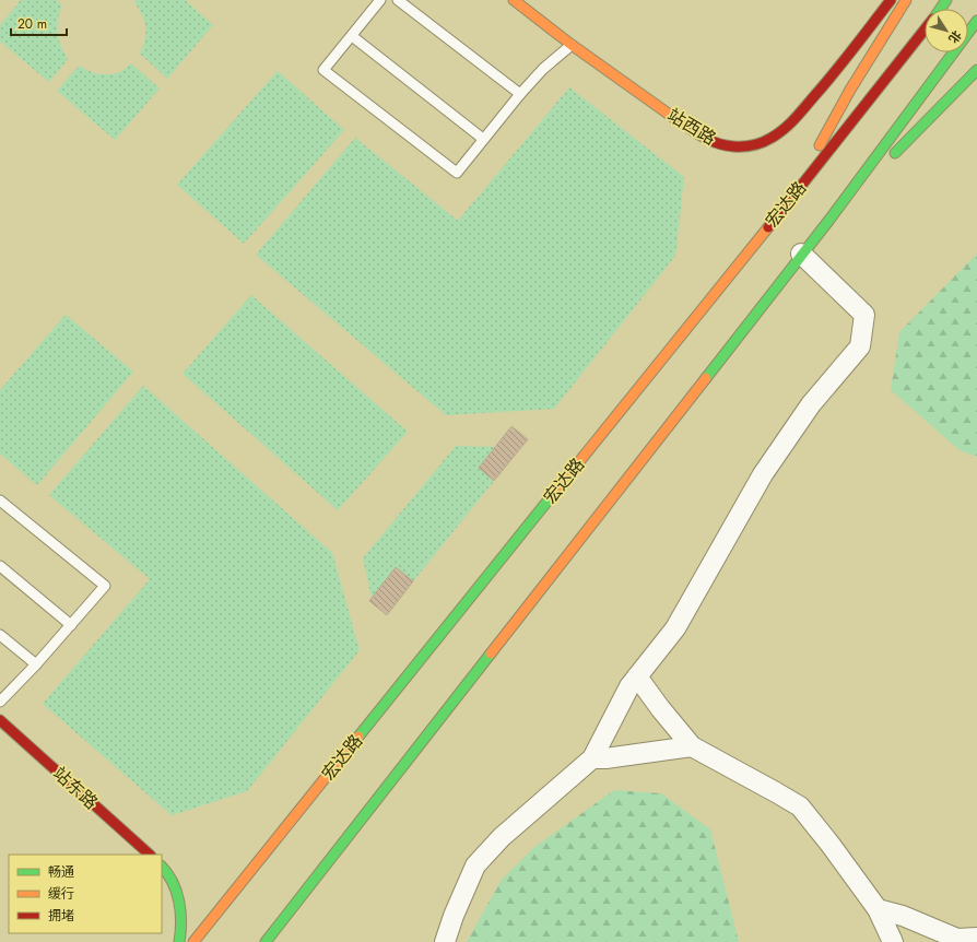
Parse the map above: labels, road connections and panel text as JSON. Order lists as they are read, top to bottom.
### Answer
{
  "streets": {
    "main road": ["站西路", "宏达路", "站东路"]
  },
  "legend": ["畅通", "缓行", "拥堵"],
  "scale_bar": "20 m",
  "north": "bottom right"
}
